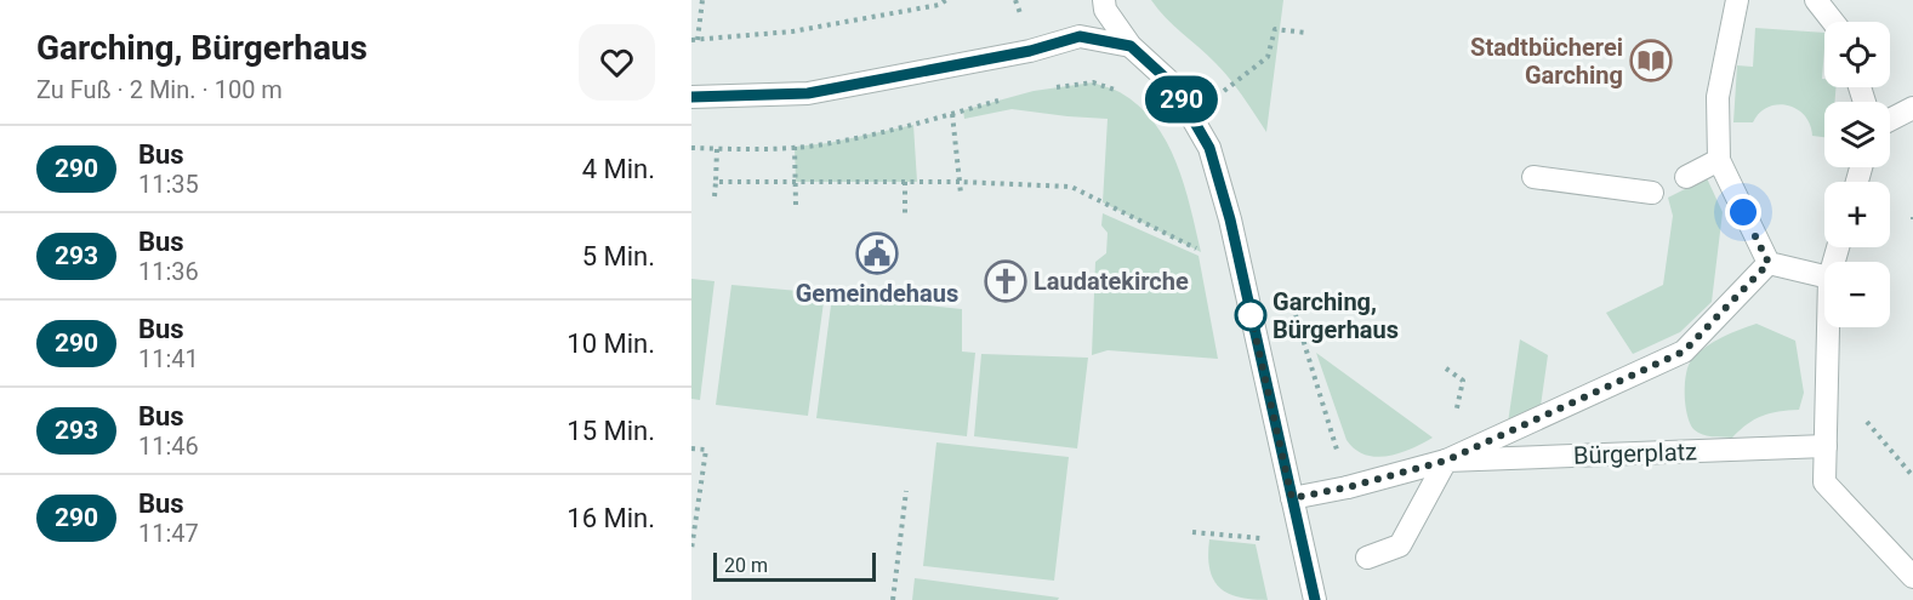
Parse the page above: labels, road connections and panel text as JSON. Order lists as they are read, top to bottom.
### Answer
{
  "streets": {
    "street": ["Bürgerplatz"]
  },
  "places": {
    "library": ["Stadtbücherei Garching"],
    "public building": ["Gemeindehaus"],
    "church": ["Laudatekirche"],
    "other": ["Garching, Bürgerhaus"]
  },
  "lines": ["bus line 290"],
  "scale_bar": "20 m",
  "page": {
    "heading": ["Garching, Bürgerhaus", "Zu Fuß · 2 Min. · 100 m"],
    "on_map": "290",
    "map_buttons": ["+", "−"],
    "list": [
      {
        "mark": "290",
        "name": "Bus",
        "note": "11:35",
        "value": "4 Min."
      },
      {
        "mark": "293",
        "name": "Bus",
        "note": "11:36",
        "value": "5 Min."
      },
      {
        "mark": "290",
        "name": "Bus",
        "note": "11:41",
        "value": "10 Min."
      },
      {
        "mark": "293",
        "name": "Bus",
        "note": "11:46",
        "value": "15 Min."
      },
      {
        "mark": "290",
        "name": "Bus",
        "note": "11:47",
        "value": "16 Min."
      }
    ],
    "scale": "20 m"
  }
}
